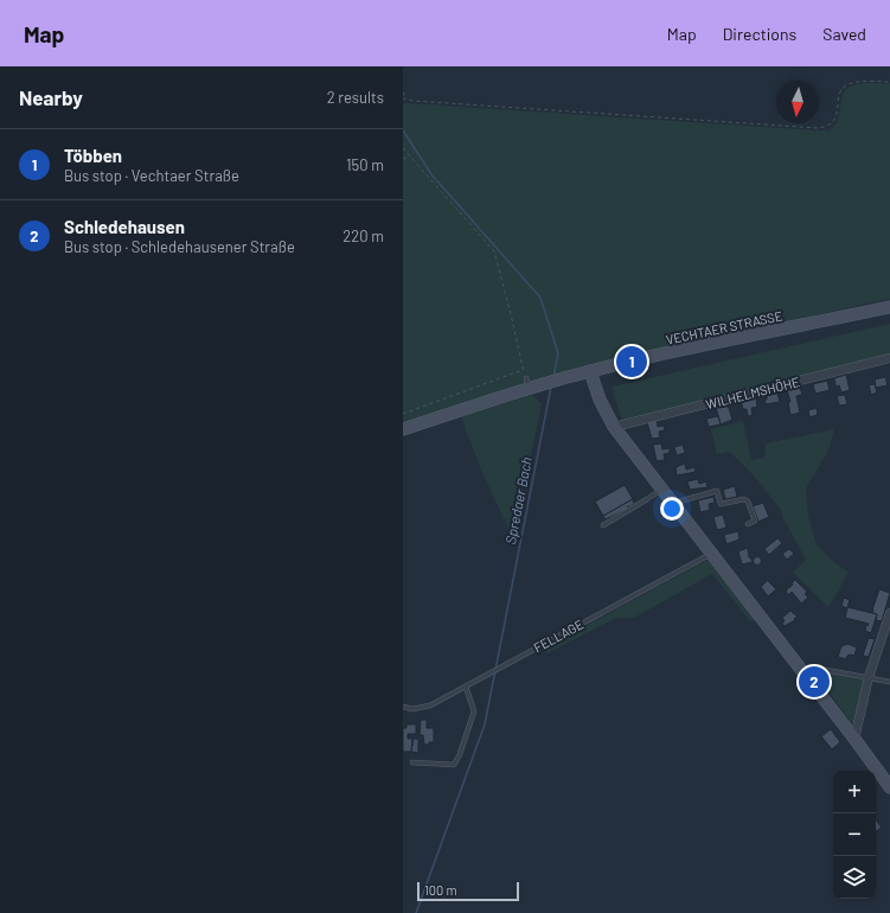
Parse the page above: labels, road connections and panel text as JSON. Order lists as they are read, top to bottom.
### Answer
{
  "streets": {
    "street": ["VECHTAER STRASSE", "WILHELMSHÖHE"],
    "lane": ["FELLAGE"]
  },
  "water": ["Spredaer Bach"],
  "scale_bar": "100 m",
  "north": "bottom",
  "page": {
    "header": "Map",
    "nav": ["Map", "Directions", "Saved"],
    "heading": ["Nearby", "2 results"],
    "list": [
      {
        "mark": "1",
        "name": "Többen",
        "note": "Bus stop · Vechtaer Straße",
        "value": "150 m"
      },
      {
        "mark": "2",
        "name": "Schledehausen",
        "note": "Bus stop · Schledehausener Straße",
        "value": "220 m"
      }
    ],
    "pins": ["1", "2"],
    "map_buttons": ["+", "−"],
    "scale": "100 m"
  }
}
